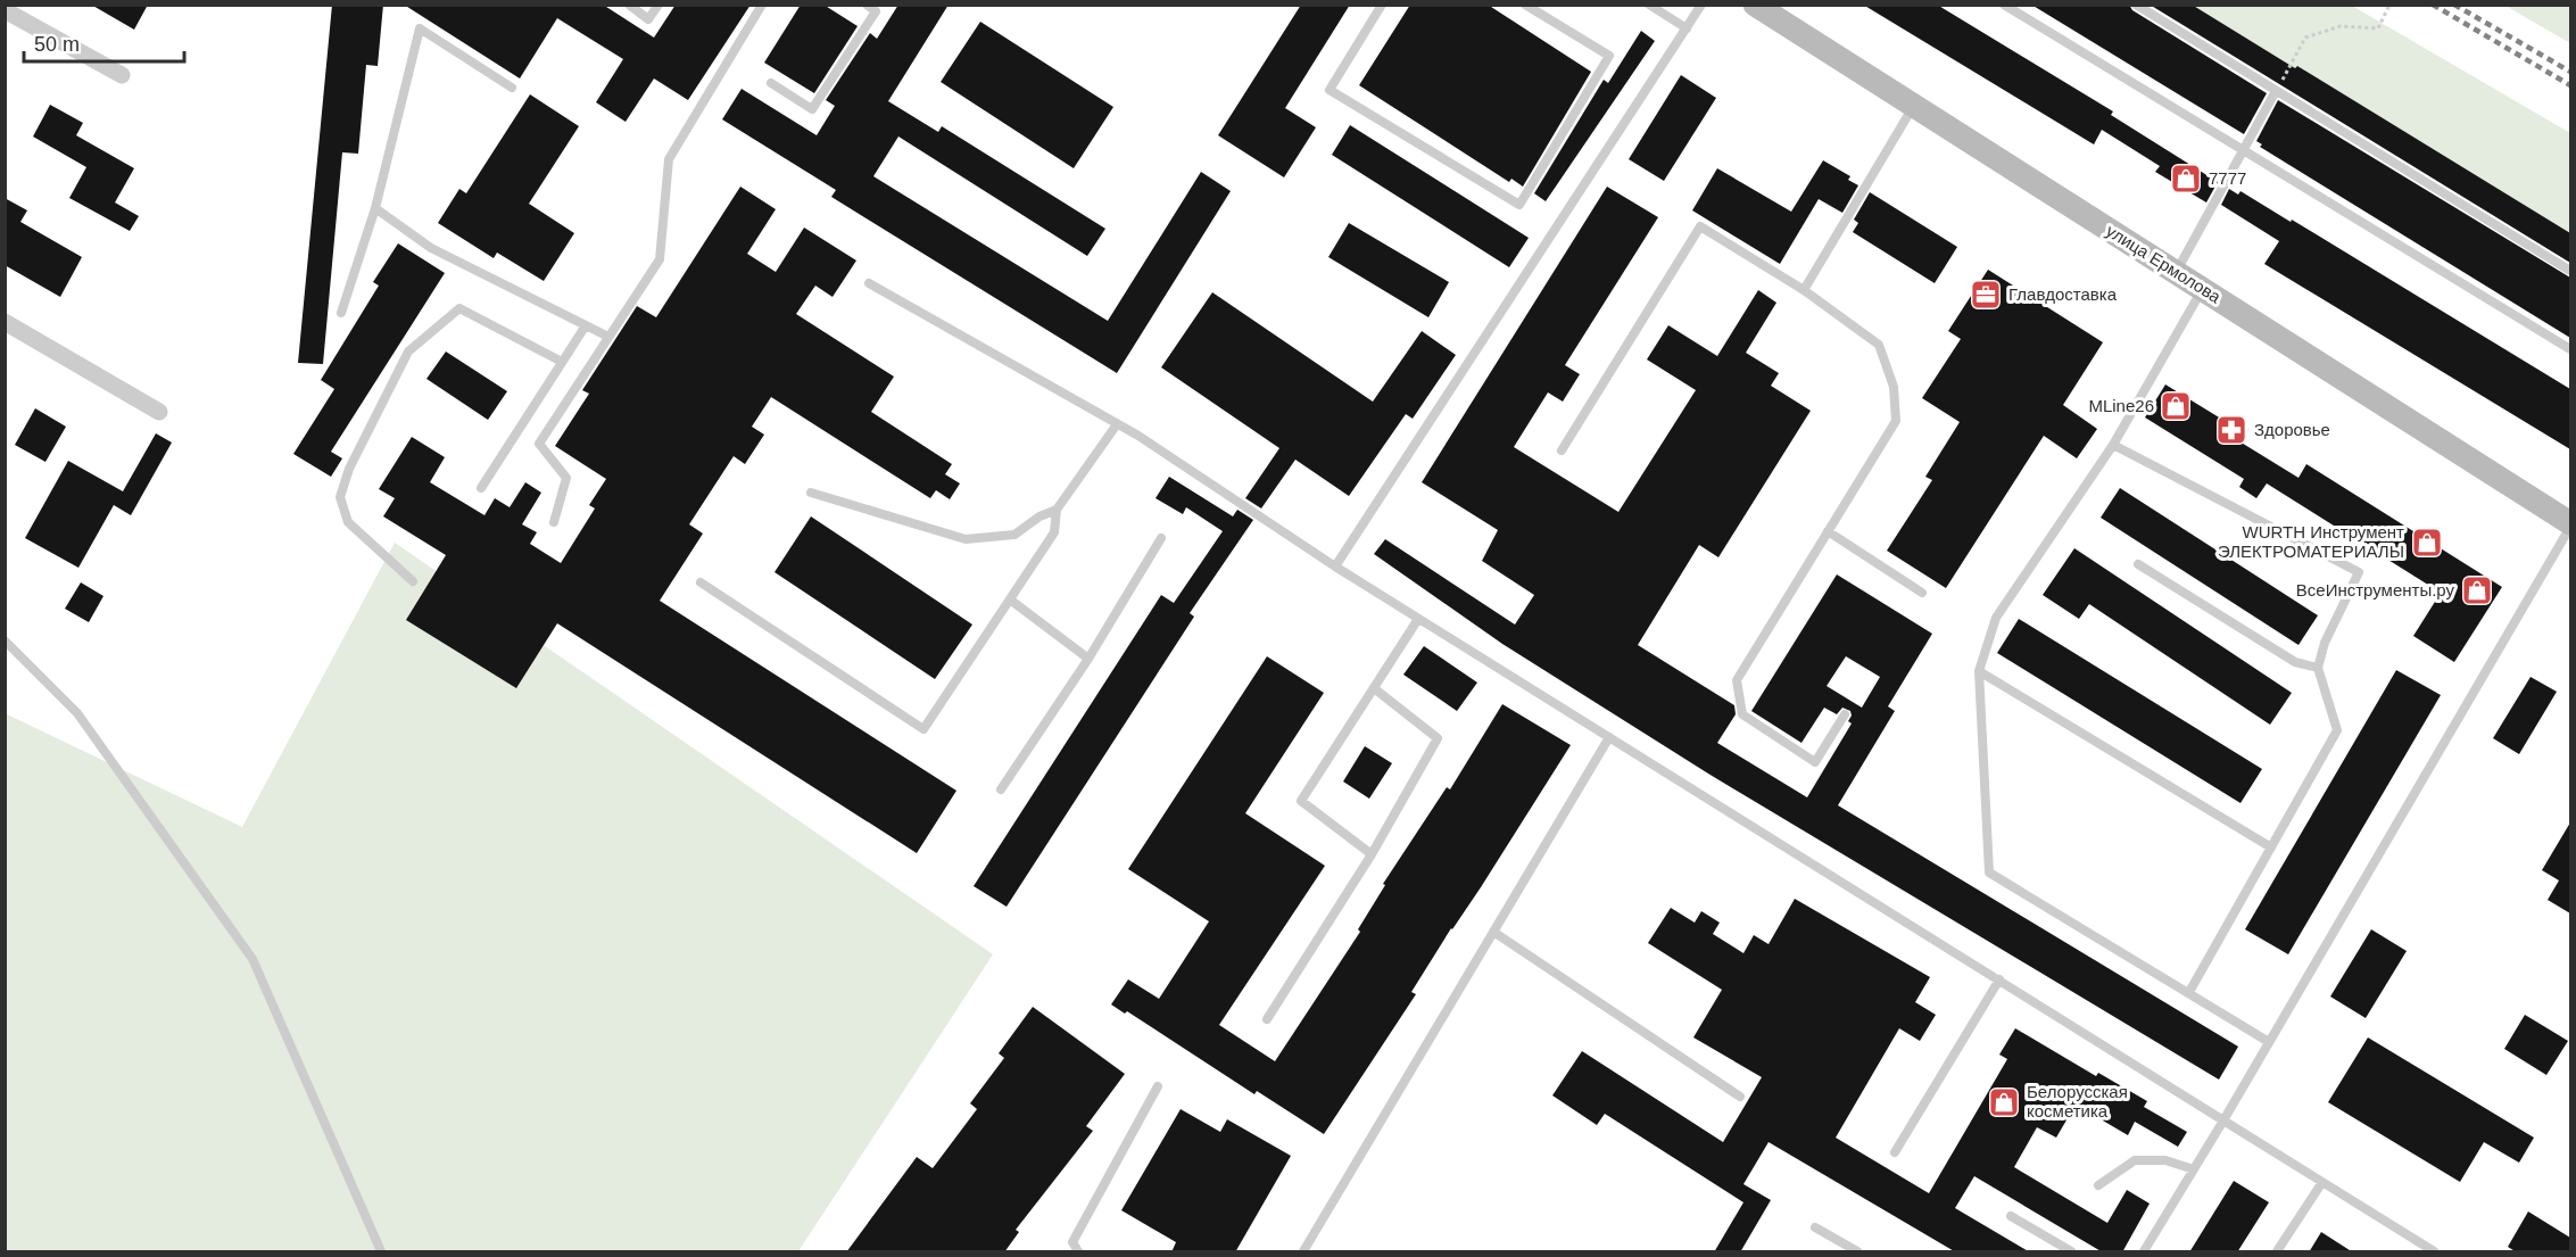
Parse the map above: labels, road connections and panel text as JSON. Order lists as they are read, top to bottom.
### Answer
{
  "streets": {
    "main road": ["улица Ермолова"]
  },
  "places": {
    "shop": [
      "7777",
      "MLine26",
      "WURTH Инструмент ЭЛЕКТРОМАТЕРИАЛЫ",
      "ВсеИнструменты.ру",
      "Белорусская косметика"
    ],
    "office": ["Главдоставка"],
    "pharmacy": ["Здоровье"]
  },
  "scale_bar": "50 m"
}
